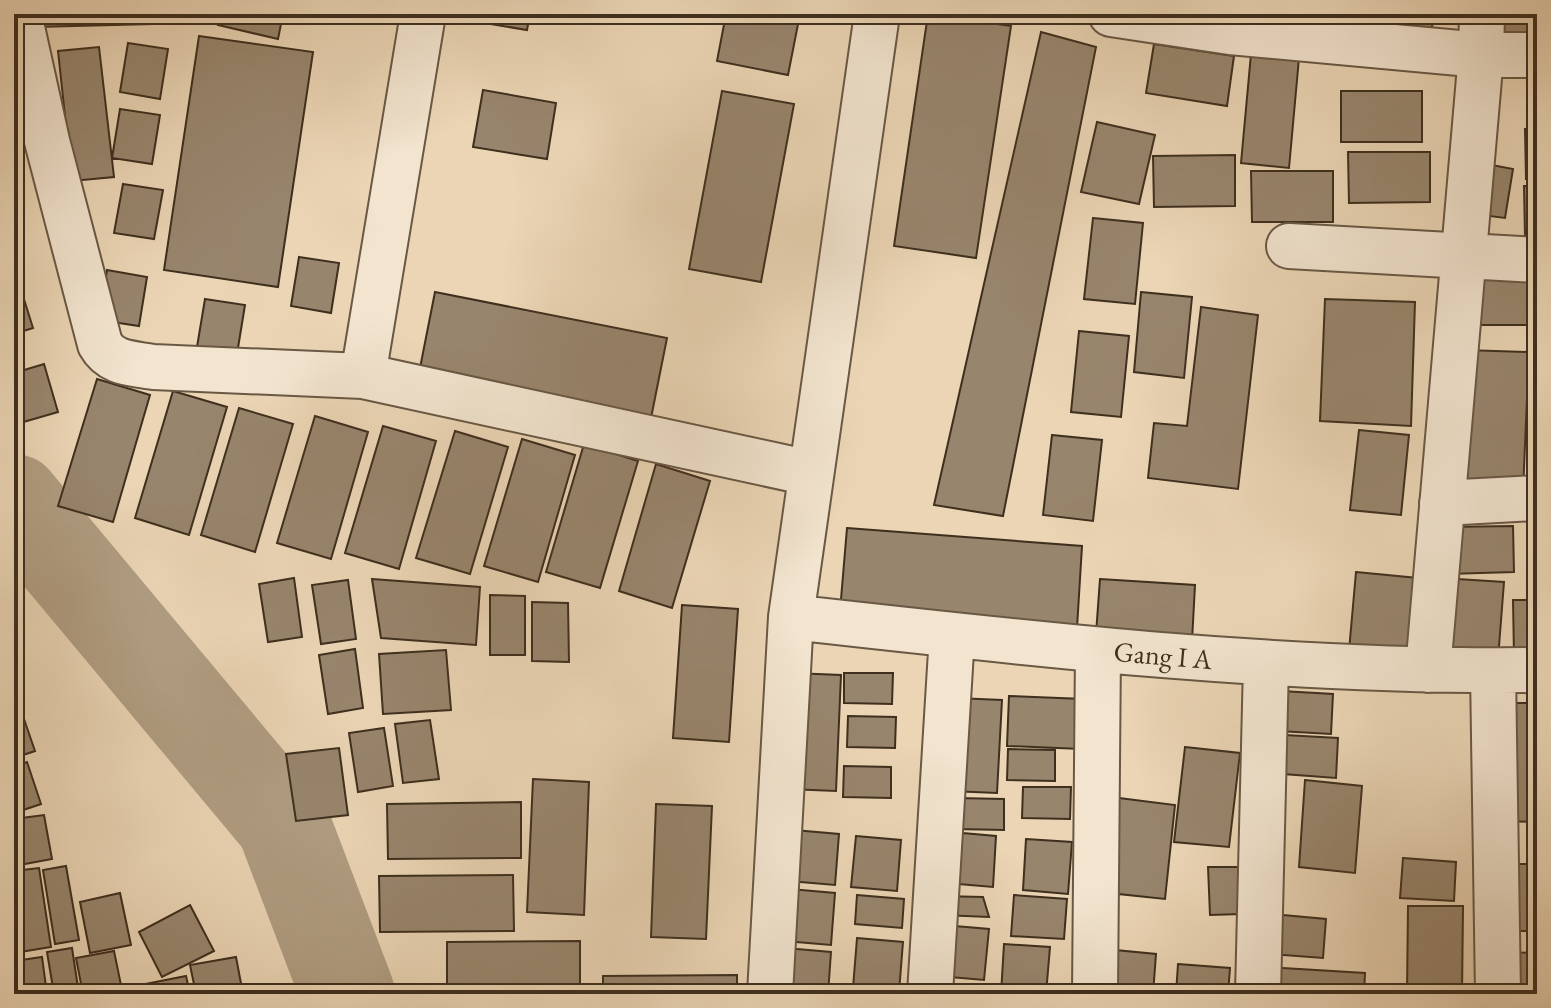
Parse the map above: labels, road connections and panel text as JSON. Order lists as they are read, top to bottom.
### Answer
{
  "streets": {
    "street": ["Gang I A"]
  }
}
